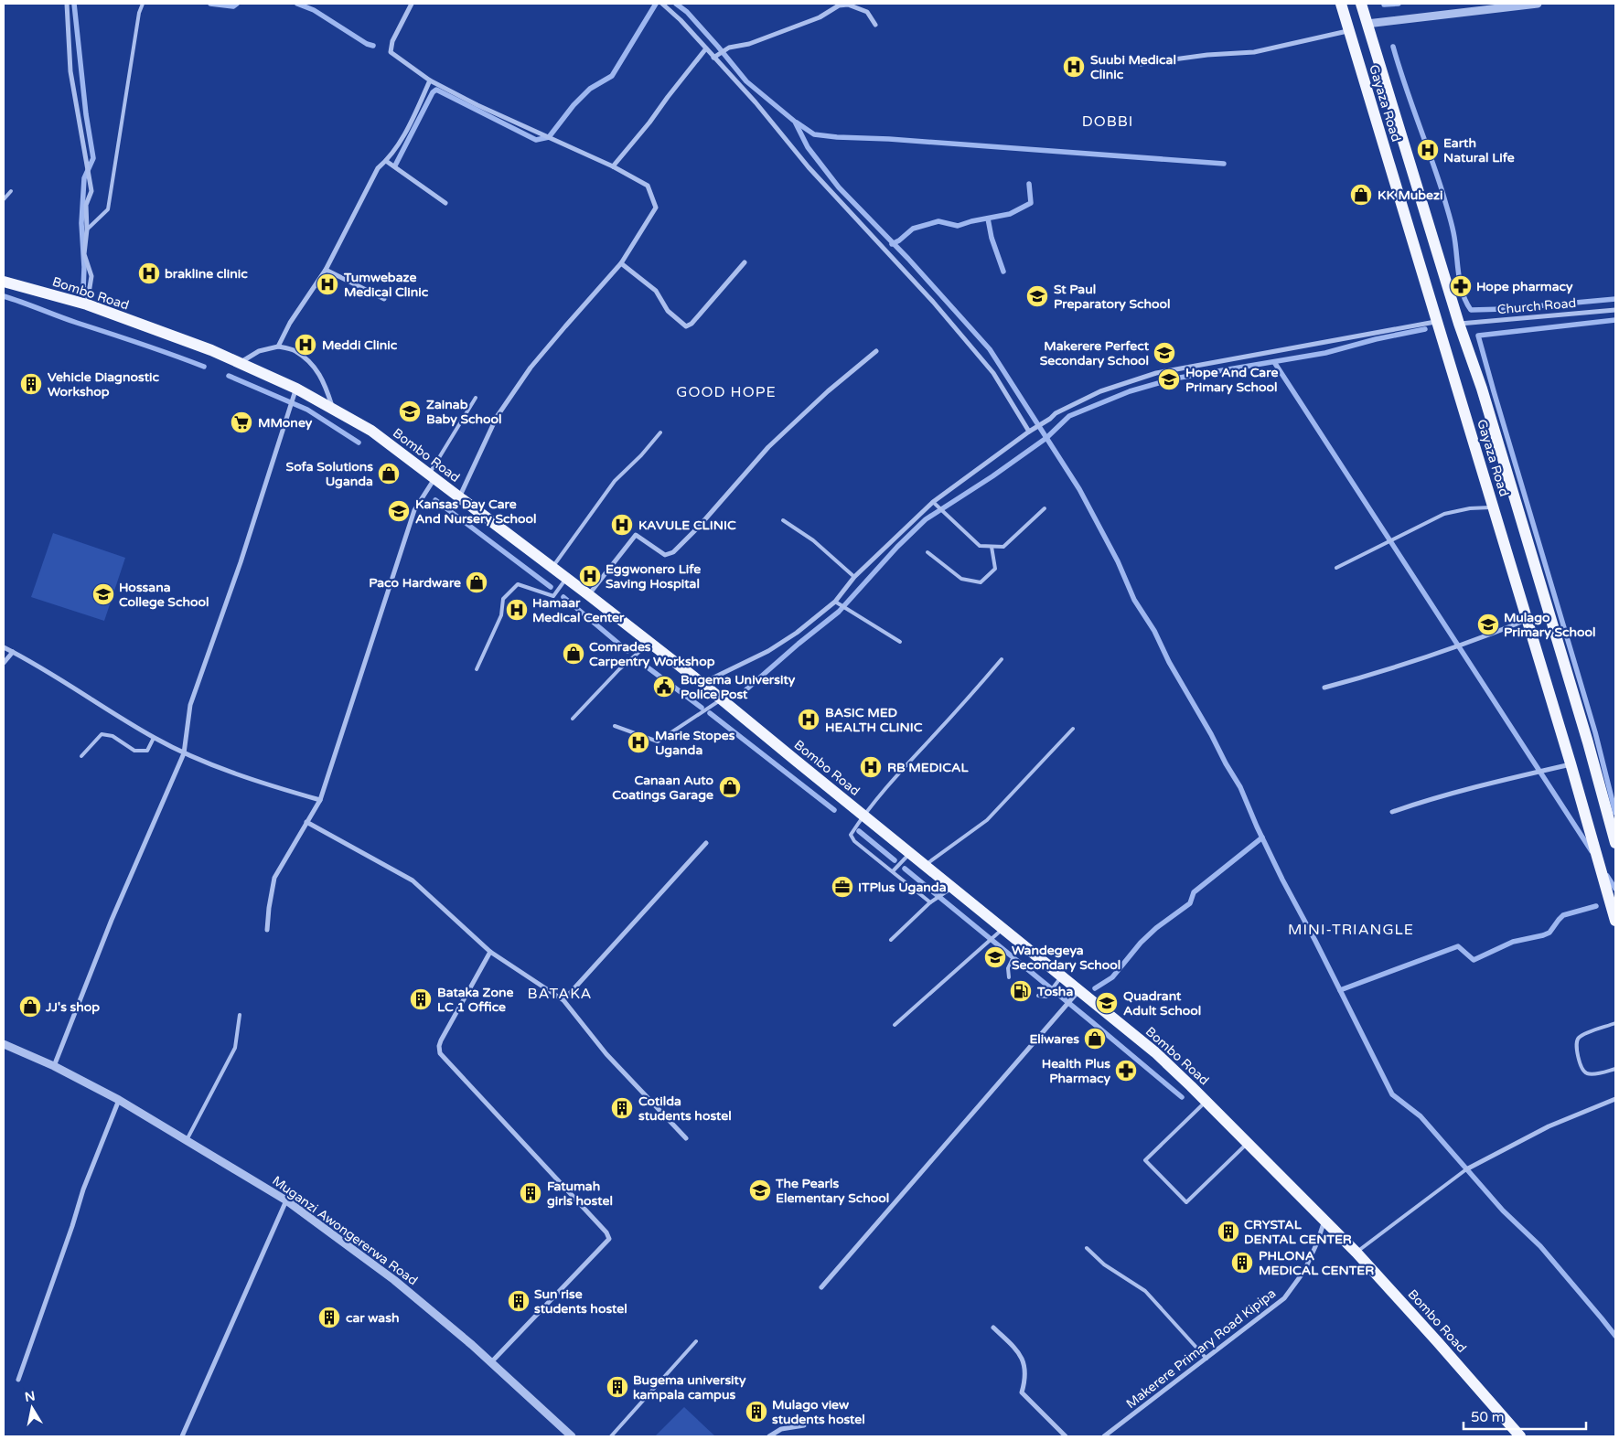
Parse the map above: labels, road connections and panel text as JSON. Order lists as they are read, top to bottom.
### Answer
{
  "streets": {
    "main road": ["Gayaza Road", "Bombo Road"],
    "street": ["Church Road", "Muganzi Awongererwa Road", "Makerere Primary Road Kipipa"]
  },
  "crossings": [
    ["Gayaza Road", "Church Road"],
    ["Bombo Road", "Makerere Primary Road Kipipa"]
  ],
  "districts": [
    "DOBBI",
    "GOOD HOPE",
    "MINI-TRIANGLE",
    "BATAKA"
  ],
  "places": {
    "hospital": [
      "Suubi Medical Clinic",
      "Earth Natural Life",
      "brakline clinic",
      "Tumwebaze Medical Clinic",
      "Meddi Clinic",
      "KAVULE CLINIC",
      "Eggwonero Life Saving Hospital",
      "Hamaar Medical Center",
      "BASIC MED HEALTH CLINIC",
      "Marie Stopes Uganda",
      "RB MEDICAL"
    ],
    "shop": [
      "KK Mubezi",
      "Sofa Solutions Uganda",
      "Paco Hardware",
      "Comrades Carpentry Workshop",
      "Canaan Auto Coatings Garage",
      "JJ's shop",
      "Eliwares"
    ],
    "pharmacy": ["Hope pharmacy", "Health Plus Pharmacy"],
    "school or university": [
      "St Paul Preparatory School",
      "Makerere Perfect Secondary School",
      "Hope And Care Primary School",
      "Zainab Baby School",
      "Kansas Day Care And Nursery School",
      "Hossana College School",
      "Mulago Primary School",
      "Wandegeya Secondary School",
      "Quadrant Adult School",
      "The Pearls Elementary School"
    ],
    "building": [
      "Vehicle Diagnostic Workshop",
      "Bataka Zone LC 1 Office",
      "Cotilda students hostel",
      "Fatumah girls hostel",
      "CRYSTAL DENTAL CENTER",
      "PHLONA MEDICAL CENTER",
      "Sun rise students hostel",
      "car wash",
      "Bugema university kampala campus",
      "Mulago view students hostel"
    ],
    "supermarket": ["MMoney"],
    "public building": ["Bugema University Police Post"],
    "office": ["ITPlus Uganda"],
    "fuel station": ["Tosha"]
  },
  "scale_bar": "50 m",
  "north": "top"
}
